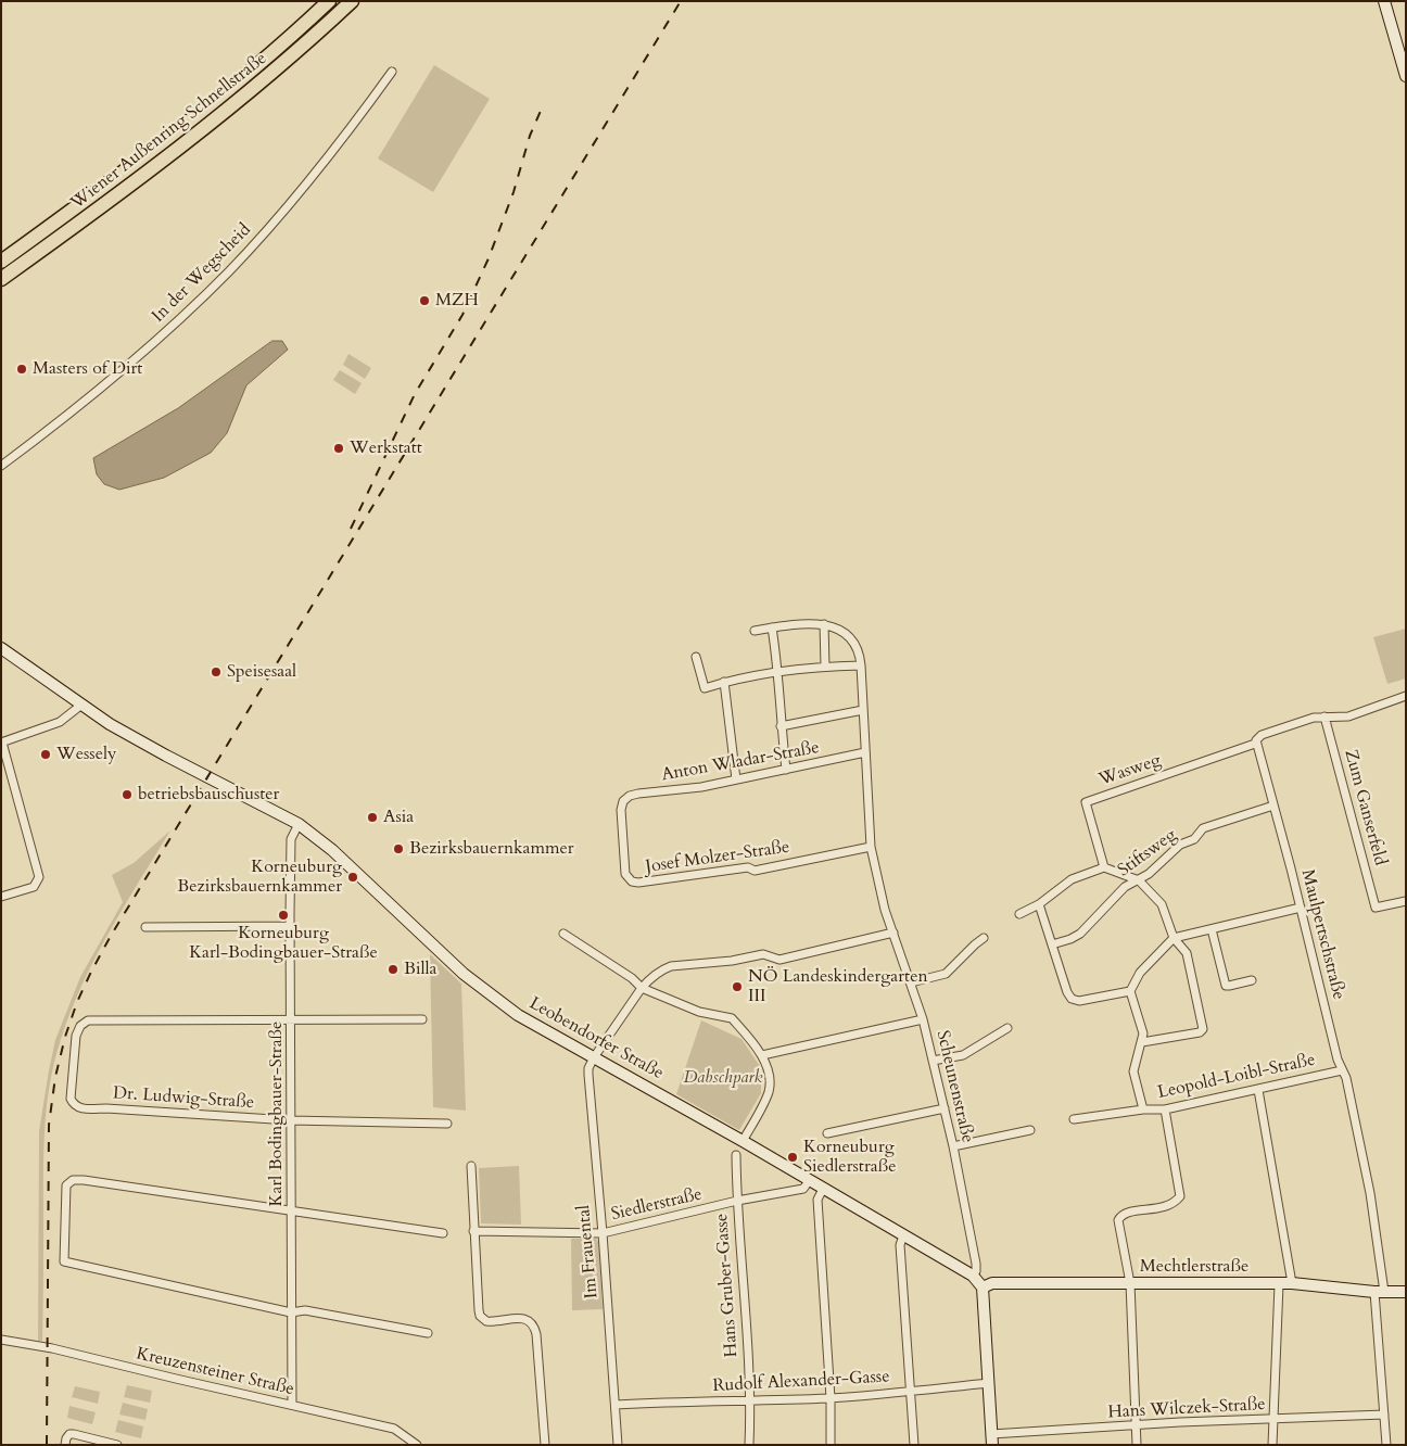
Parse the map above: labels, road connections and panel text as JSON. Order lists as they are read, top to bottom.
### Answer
{
  "streets": {
    "highway": ["Wiener Außenring Schnellstraße"],
    "main road": ["Leobendorfer Straße", "Mechtlerstraße"],
    "street": [
      "In der Wegscheid",
      "Anton Wladar-Straße",
      "Wasweg",
      "Zum Ganserfeld",
      "Stiftsweg",
      "Josef Molzer-Straße",
      "Maulpertschstraße",
      "Leopold-Loibl-Straße",
      "Scheunenstraße",
      "Dr. Ludwig-Straße",
      "Karl Bodingbauer-Straße",
      "Siedlerstraße",
      "Im Frauental",
      "Hans Gruber-Gasse",
      "Kreuzensteiner Straße",
      "Rudolf Alexander-Gasse",
      "Hans Wilczek-Straße"
    ]
  },
  "crossings": [
    ["Anton Wladar-Straße", "Josef Molzer-Straße"],
    ["Anton Wladar-Straße", "Scheunenstraße"],
    ["Wasweg", "Maulpertschstraße"],
    ["Stiftsweg", "Maulpertschstraße"],
    ["Josef Molzer-Straße", "Scheunenstraße"],
    ["Maulpertschstraße", "Leopold-Loibl-Straße"],
    ["Maulpertschstraße", "Mechtlerstraße"],
    ["Maulpertschstraße", "Hans Wilczek-Straße"],
    ["Leobendorfer Straße", "Scheunenstraße"],
    ["Leobendorfer Straße", "Karl Bodingbauer-Straße"],
    ["Leobendorfer Straße", "Siedlerstraße"],
    ["Leobendorfer Straße", "Im Frauental"],
    ["Leobendorfer Straße", "Mechtlerstraße"],
    ["Dr. Ludwig-Straße", "Karl Bodingbauer-Straße"],
    ["Karl Bodingbauer-Straße", "Kreuzensteiner Straße"],
    ["Siedlerstraße", "Im Frauental"],
    ["Siedlerstraße", "Hans Gruber-Gasse"],
    ["Im Frauental", "Rudolf Alexander-Gasse"],
    ["Hans Gruber-Gasse", "Rudolf Alexander-Gasse"]
  ],
  "parks": ["Dabschpark"],
  "places": [
    "MZH",
    "Masters of Dirt",
    "Werkstatt",
    "Speisesaal",
    "Wessely",
    "betriebsbauschuster",
    "Asia",
    "Bezirksbauernkammer",
    "Korneuburg Bezirksbauernkammer",
    "Korneuburg Karl-Bodingbauer-Straße",
    "Billa",
    "NÖ Landeskindergarten III",
    "Korneuburg Siedlerstraße"
  ]
}
